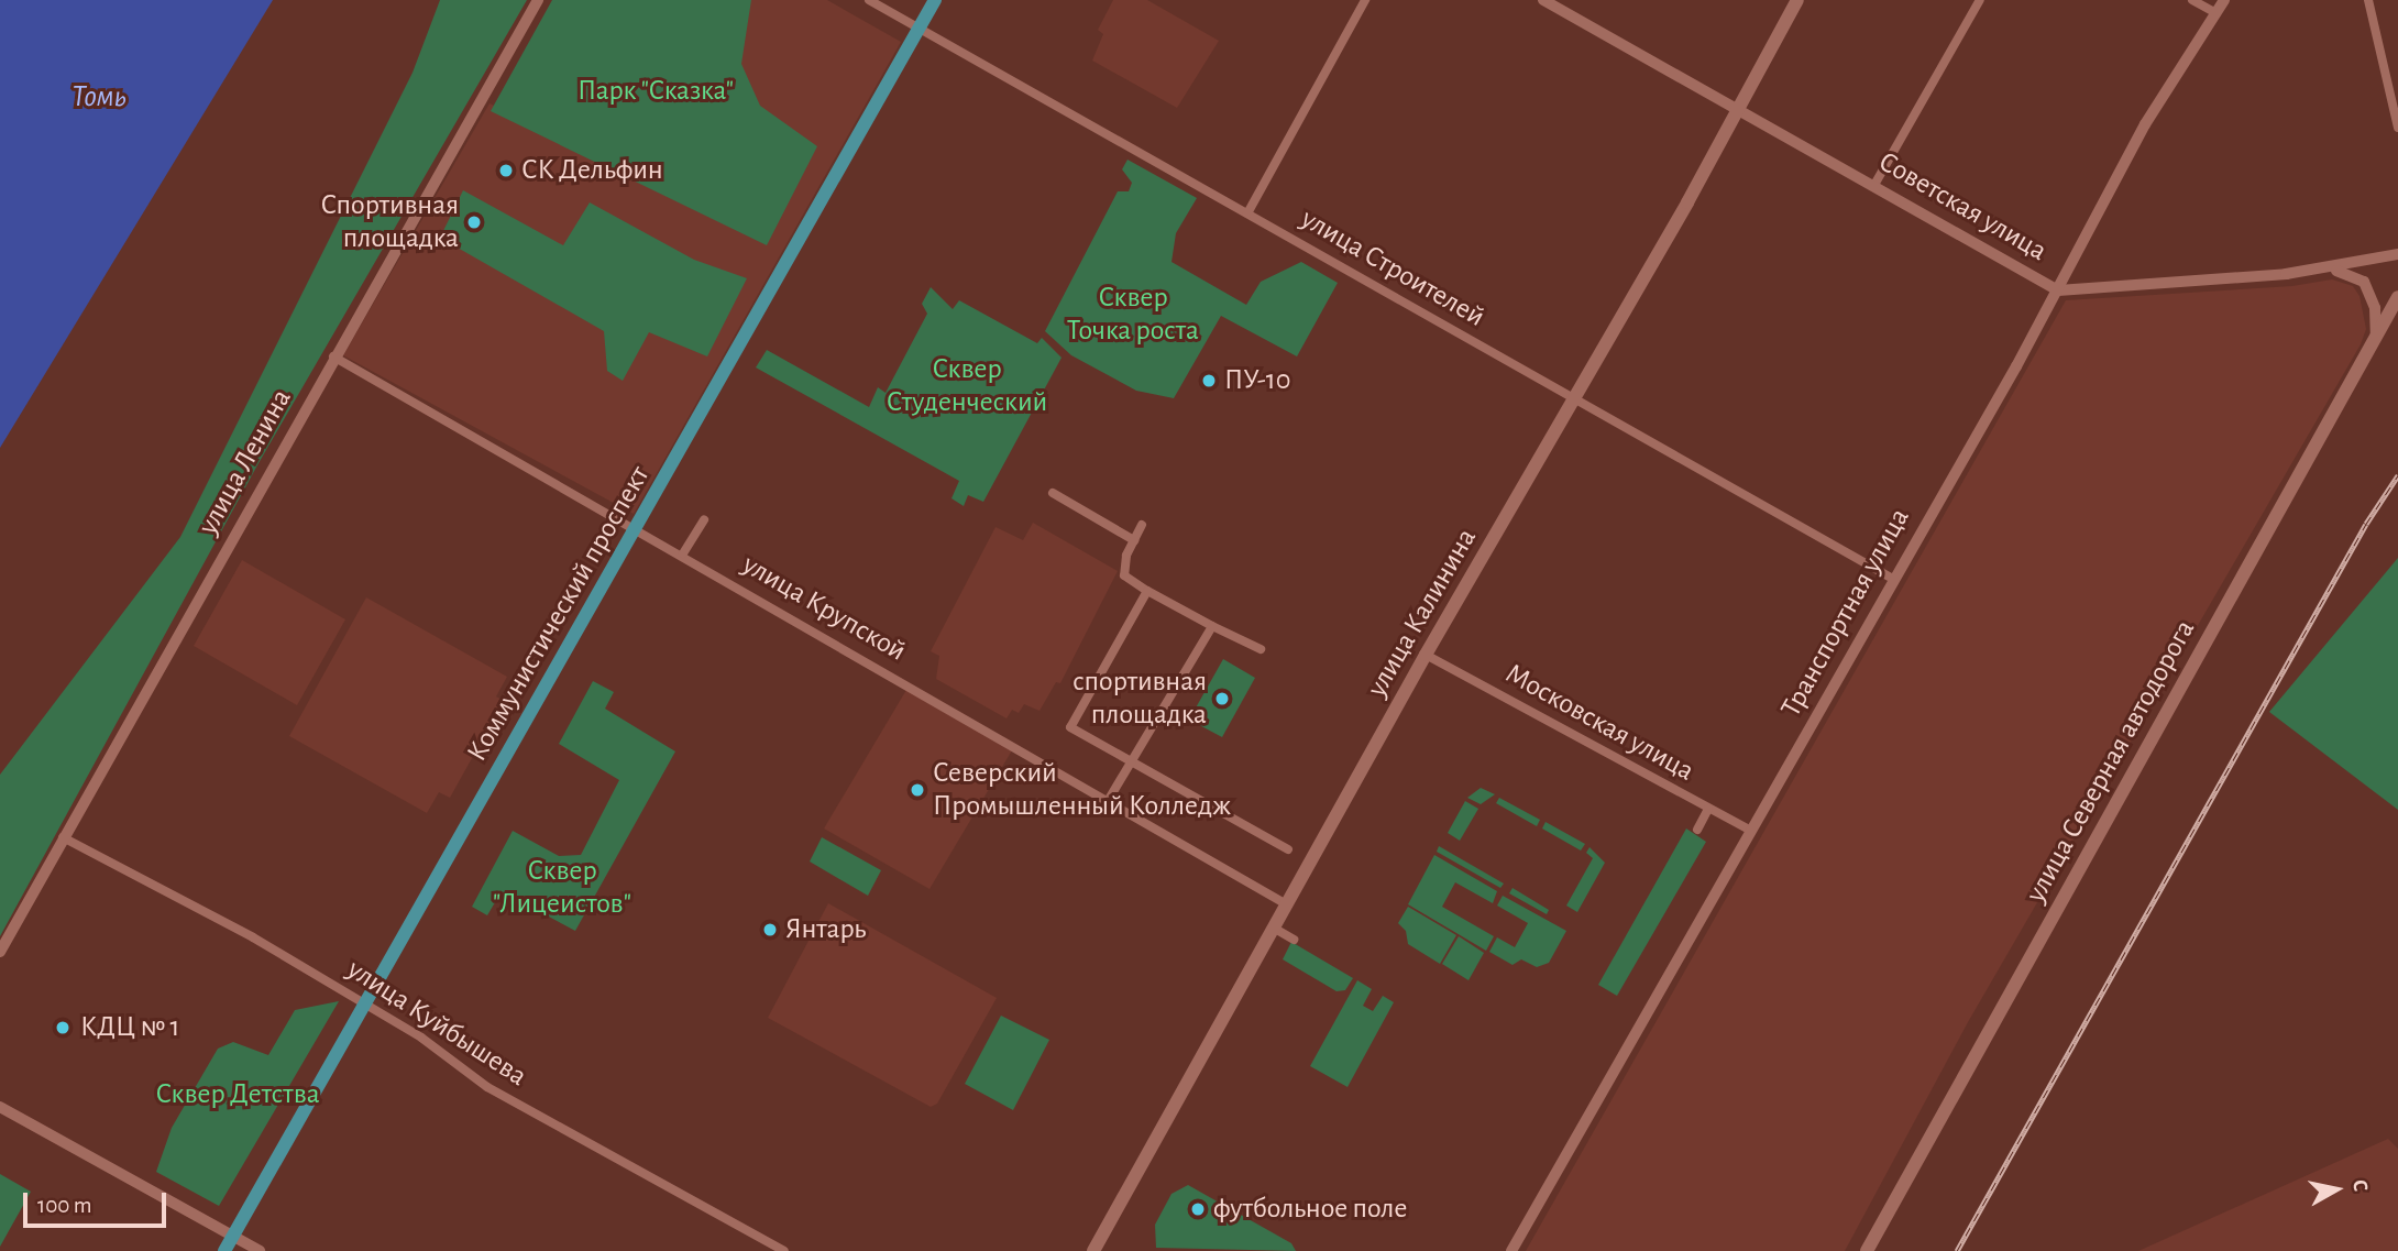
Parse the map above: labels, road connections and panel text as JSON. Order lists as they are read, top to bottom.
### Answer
{
  "streets": {
    "main road": ["улица Калинина", "Коммунистический проспект", "улица Северная автодорога"],
    "street": [
      "Советская улица",
      "улица Строителей",
      "улица Ленина",
      "улица Крупской",
      "Транспортная улица",
      "Московская улица",
      "улица Куйбышева"
    ]
  },
  "crossings": [
    ["Советская улица", "улица Калинина"],
    ["Советская улица", "Транспортная улица"],
    ["улица Строителей", "улица Калинина"],
    ["улица Строителей", "Транспортная улица"],
    ["улица Строителей", "Коммунистический проспект"],
    ["улица Ленина", "улица Крупской"],
    ["улица Ленина", "улица Куйбышева"],
    ["улица Крупской", "улица Калинина"],
    ["улица Крупской", "Коммунистический проспект"],
    ["улица Калинина", "Московская улица"],
    ["Транспортная улица", "Московская улица"],
    ["Коммунистический проспект", "улица Куйбышева"]
  ],
  "water": ["Томь"],
  "parks": [
    "Парк \"Сказка\"",
    "Сквер Точка роста",
    "Сквер Студенческий",
    "Сквер \"Лицеистов\"",
    "Сквер Детства"
  ],
  "places": [
    "СК Дельфин",
    "Спортивная площадка",
    "ПУ-10",
    "спортивная площадка",
    "Северский Промышленный Колледж",
    "Янтарь",
    "КДЦ № 1",
    "футбольное поле"
  ],
  "scale_bar": "100 m",
  "north": "right"
}
